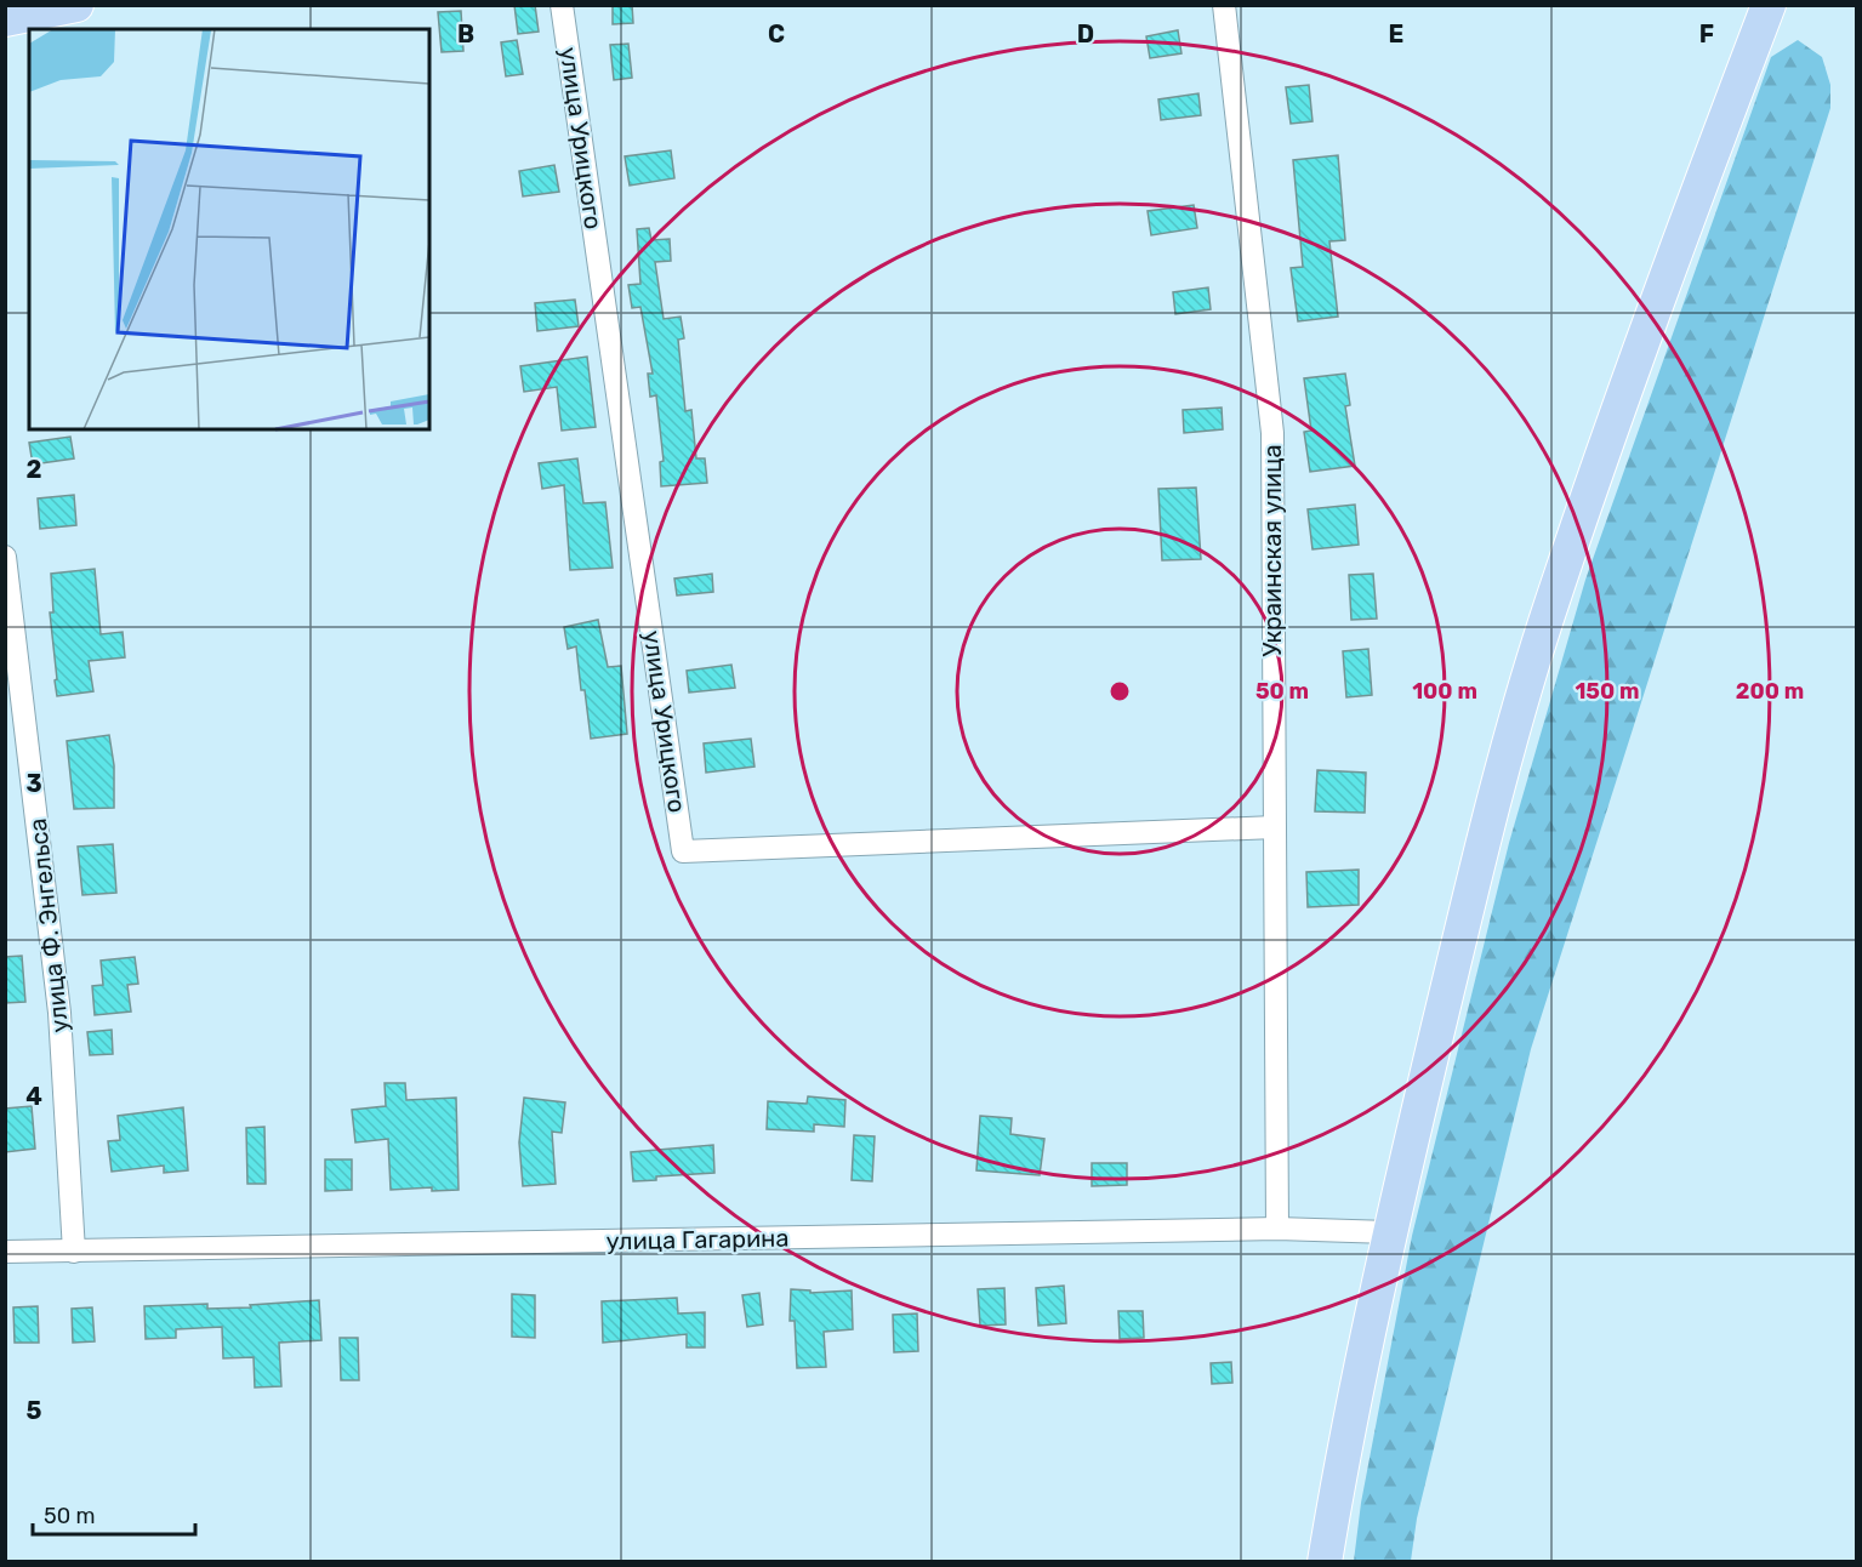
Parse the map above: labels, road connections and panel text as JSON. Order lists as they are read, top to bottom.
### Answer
{
  "streets": {
    "street": [
      "улица Урицкого",
      "Украинская улица",
      "улица Ф. Энгельса",
      "улица Гагарина"
    ]
  },
  "crossings": [
    ["улица Урицкого", "Украинская улица"],
    ["Украинская улица", "улица Гагарина"],
    ["улица Ф. Энгельса", "улица Гагарина"]
  ],
  "scale_bar": "50 m",
  "grid": {
    "columns": [
      "B",
      "C",
      "D",
      "E",
      "F"
    ],
    "rows": [
      "2",
      "3",
      "4",
      "5"
    ]
  },
  "rings": [
    "50 m",
    "100 m",
    "150 m",
    "200 m"
  ]
}
